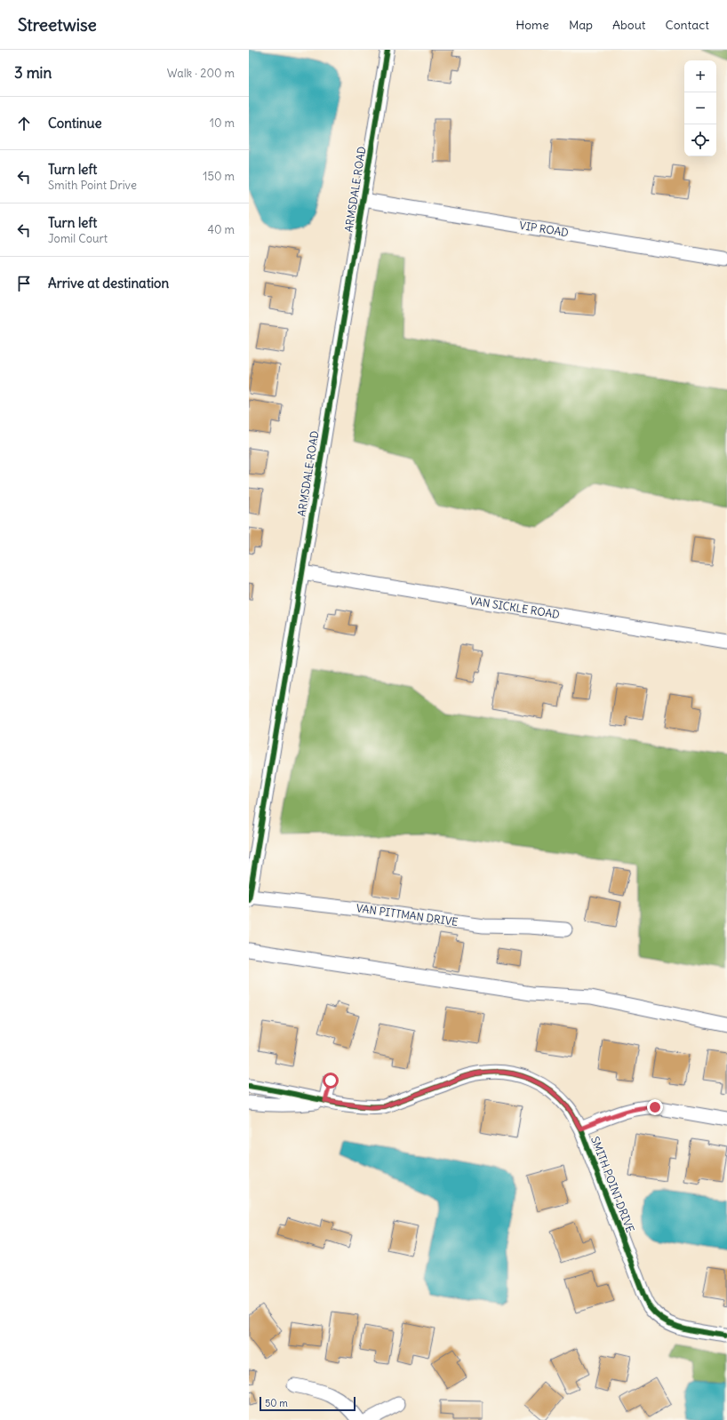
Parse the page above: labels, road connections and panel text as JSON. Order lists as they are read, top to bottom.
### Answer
{
  "streets": {
    "street": [
      "ARMSDALE ROAD",
      "VIP ROAD",
      "VAN SICKLE ROAD",
      "VAN PITTMAN DRIVE",
      "SMITH POINT DRIVE"
    ]
  },
  "crossings": [
    ["ARMSDALE ROAD", "VIP ROAD"],
    ["ARMSDALE ROAD", "VAN SICKLE ROAD"],
    ["ARMSDALE ROAD", "VAN PITTMAN DRIVE"]
  ],
  "scale_bar": "50 m",
  "page": {
    "header": "Streetwise",
    "nav": [
      "Home",
      "Map",
      "About",
      "Contact"
    ],
    "heading": ["3 min", "Walk · 200 m"],
    "map_buttons": ["+", "−"],
    "list": [
      ["Continue", "10 m"],
      ["Turn left", "Smith Point Drive", "150 m"],
      ["Turn left", "Jomil Court", "40 m"],
      "Arrive at destination"
    ],
    "scale": "50 m"
  }
}
